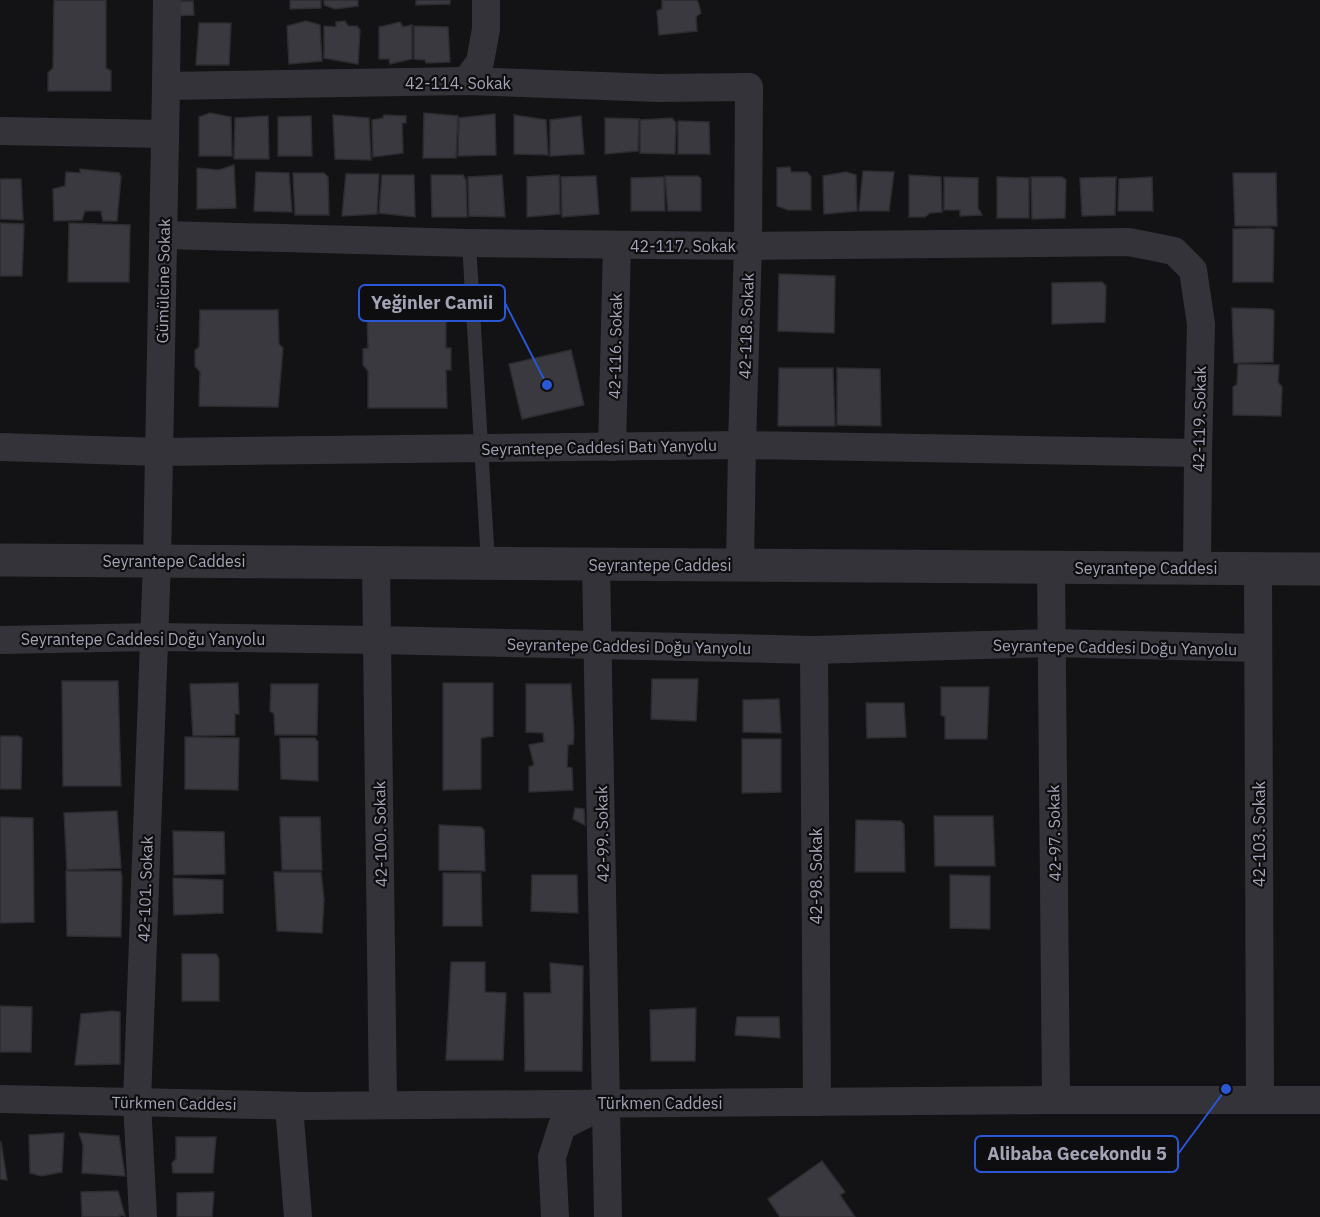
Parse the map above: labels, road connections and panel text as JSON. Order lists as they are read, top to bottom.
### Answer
{
  "streets": {
    "street": [
      "42-114. Sokak",
      "42-117. Sokak",
      "Gümülcine Sokak",
      "42-118. Sokak",
      "42-116. Sokak",
      "42-119. Sokak",
      "Seyrantepe Caddesi Batı Yanyolu",
      "Seyrantepe Caddesi",
      "Seyrantepe Caddesi Doğu Yanyolu",
      "42-97. Sokak",
      "42-100. Sokak",
      "42-99. Sokak",
      "42-103. Sokak",
      "42-98. Sokak",
      "42-101. Sokak",
      "Türkmen Caddesi"
    ]
  },
  "crossings": [
    ["42-114. Sokak", "Gümülcine Sokak"],
    ["42-114. Sokak", "42-118. Sokak"],
    ["42-117. Sokak", "Gümülcine Sokak"],
    ["42-117. Sokak", "42-118. Sokak"],
    ["42-117. Sokak", "42-116. Sokak"],
    ["42-117. Sokak", "42-119. Sokak"],
    ["Gümülcine Sokak", "Seyrantepe Caddesi Batı Yanyolu"],
    ["Gümülcine Sokak", "Seyrantepe Caddesi"],
    ["Gümülcine Sokak", "42-101. Sokak"],
    ["42-118. Sokak", "Seyrantepe Caddesi Batı Yanyolu"],
    ["42-118. Sokak", "Seyrantepe Caddesi"],
    ["42-116. Sokak", "Seyrantepe Caddesi Batı Yanyolu"],
    ["42-119. Sokak", "Seyrantepe Caddesi Batı Yanyolu"],
    ["42-119. Sokak", "Seyrantepe Caddesi"],
    ["Seyrantepe Caddesi", "42-97. Sokak"],
    ["Seyrantepe Caddesi", "42-100. Sokak"],
    ["Seyrantepe Caddesi", "42-99. Sokak"],
    ["Seyrantepe Caddesi", "42-103. Sokak"],
    ["Seyrantepe Caddesi", "42-101. Sokak"],
    ["Seyrantepe Caddesi Doğu Yanyolu", "42-97. Sokak"],
    ["Seyrantepe Caddesi Doğu Yanyolu", "42-100. Sokak"],
    ["Seyrantepe Caddesi Doğu Yanyolu", "42-99. Sokak"],
    ["Seyrantepe Caddesi Doğu Yanyolu", "42-103. Sokak"],
    ["Seyrantepe Caddesi Doğu Yanyolu", "42-98. Sokak"],
    ["Seyrantepe Caddesi Doğu Yanyolu", "42-101. Sokak"],
    ["42-97. Sokak", "Türkmen Caddesi"],
    ["42-100. Sokak", "Türkmen Caddesi"],
    ["42-99. Sokak", "Türkmen Caddesi"],
    ["42-103. Sokak", "Türkmen Caddesi"],
    ["42-98. Sokak", "Türkmen Caddesi"],
    ["42-101. Sokak", "Türkmen Caddesi"]
  ],
  "places": ["Yeğinler Camii", "Alibaba Gecekondu 5"]
}
